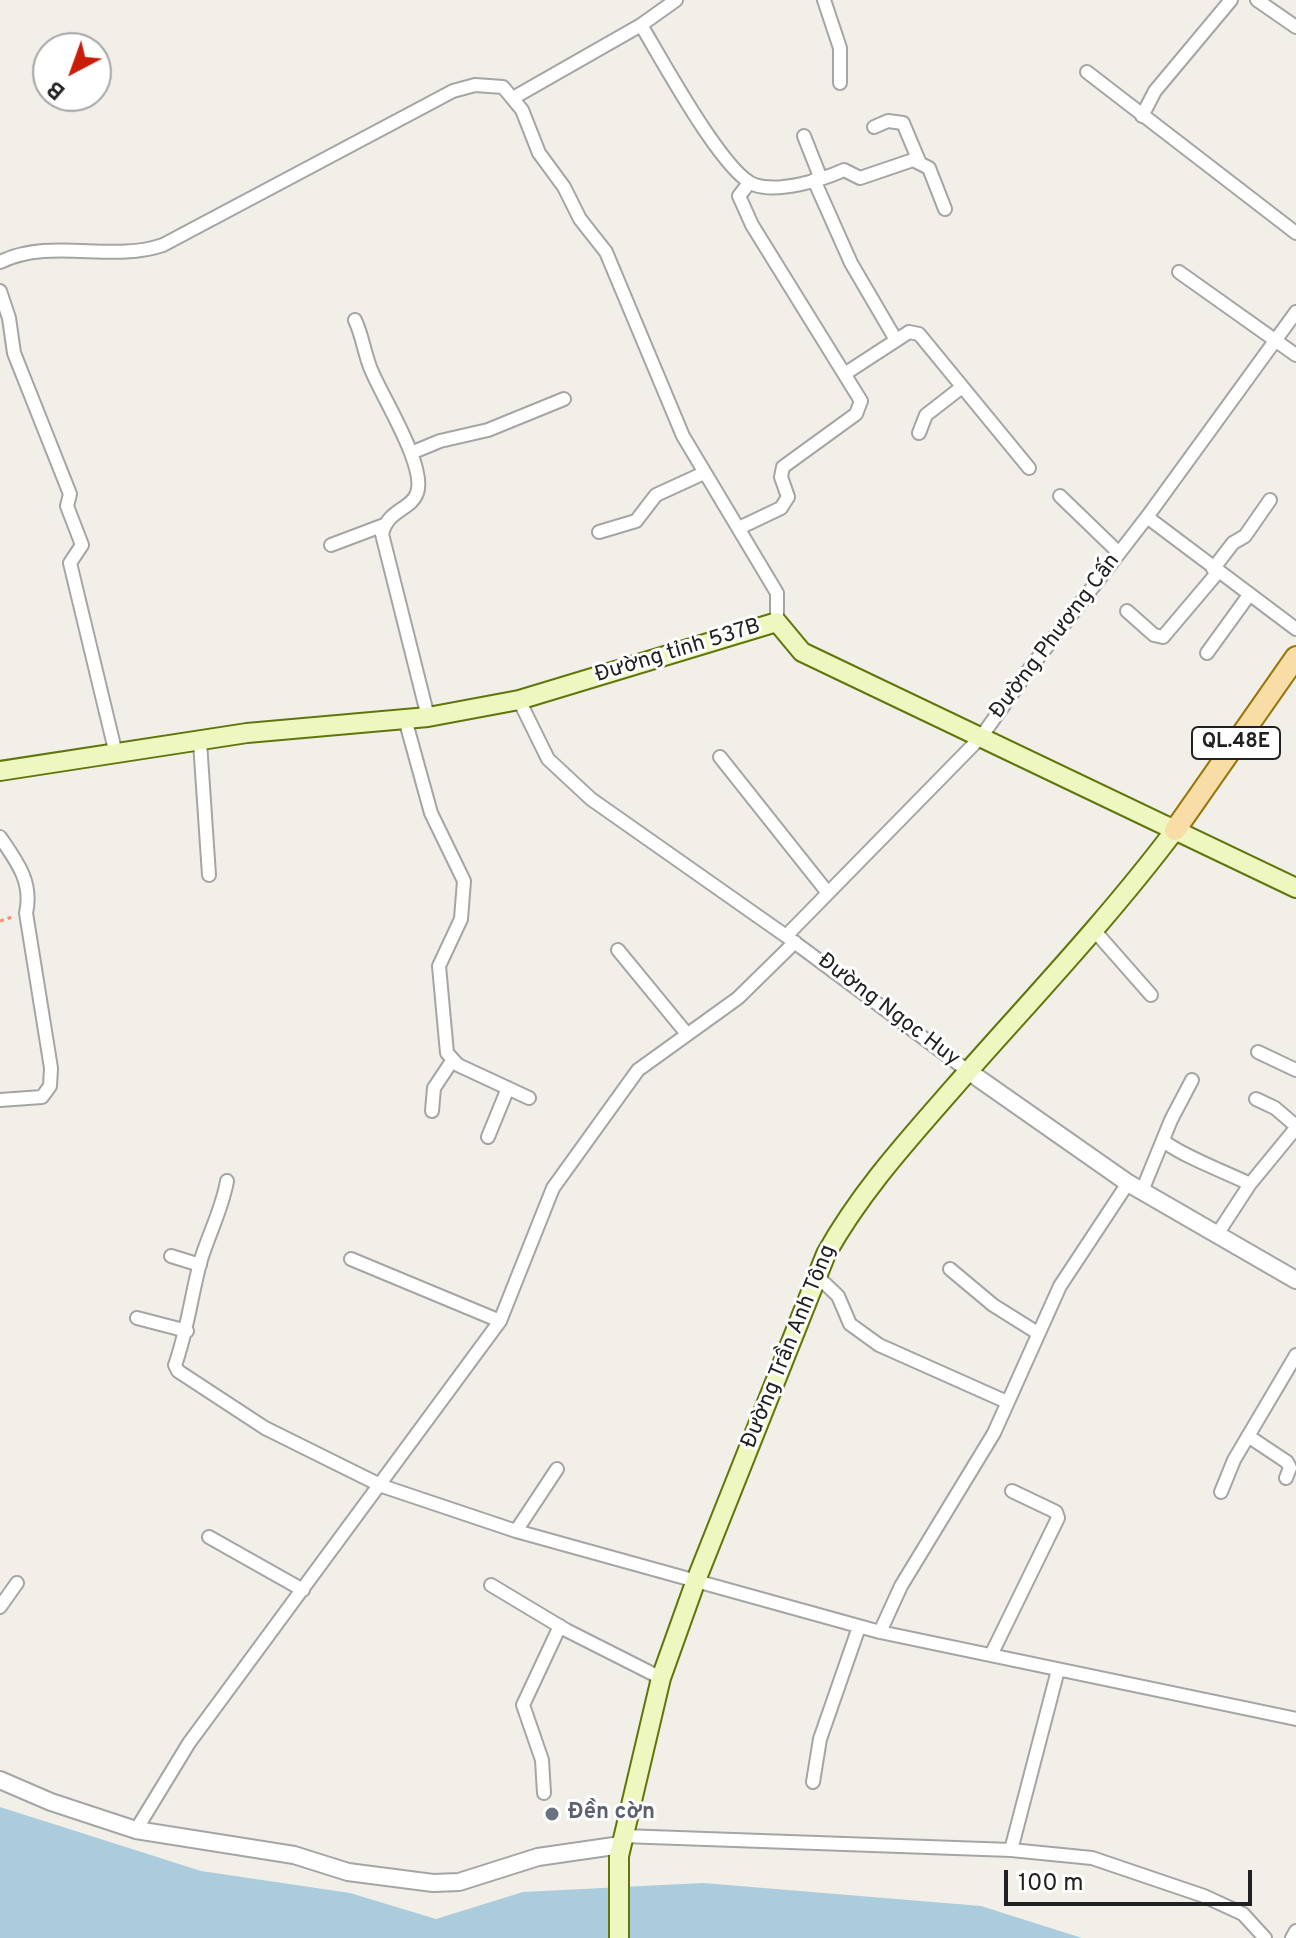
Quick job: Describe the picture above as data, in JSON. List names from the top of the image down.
{
  "streets": {
    "main road": ["Đường tỉnh 537B", "QL.48E", "Đường Trần Anh Tông"],
    "street": ["Đường Phương Cấn", "Đường Ngọc Huy"]
  },
  "crossings": [
    ["Đường Phương Cấn", "Đường tỉnh 537B"],
    ["Đường Phương Cấn", "Đường Ngọc Huy"],
    ["Đường tỉnh 537B", "Đường Ngọc Huy"],
    ["Đường tỉnh 537B", "Đường Trần Anh Tông"],
    ["Đường Ngọc Huy", "Đường Trần Anh Tông"]
  ],
  "places": ["Đền cờn"],
  "scale_bar": "100 m",
  "north": "bottom left"
}
